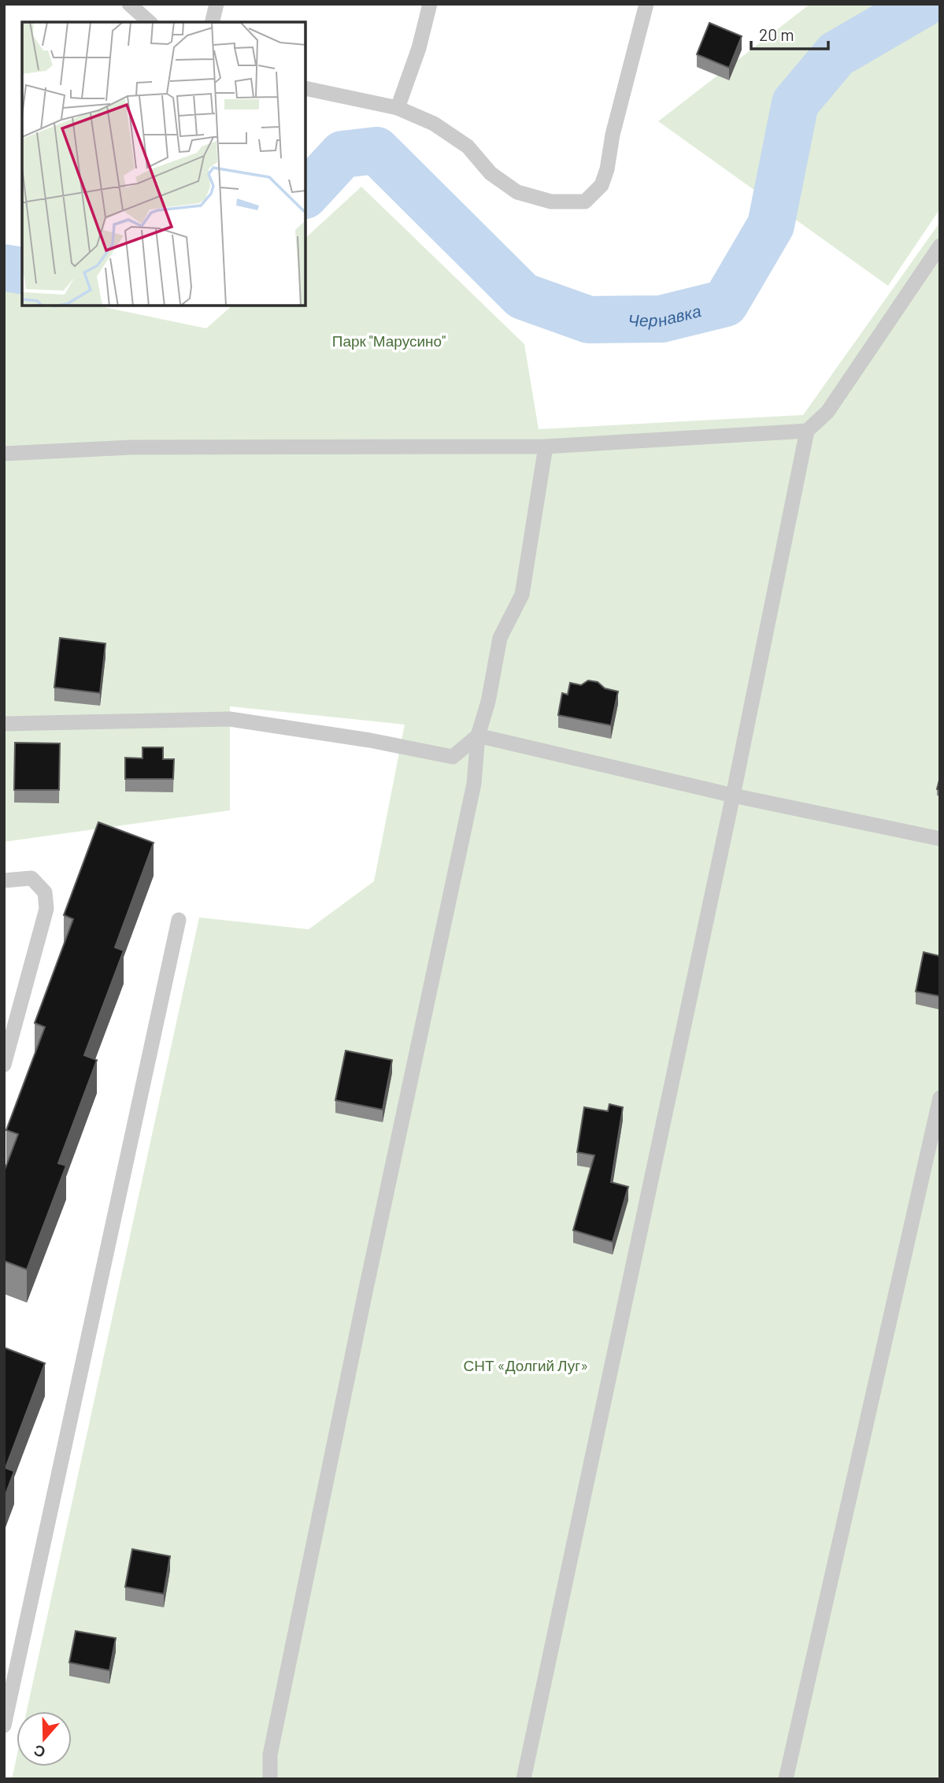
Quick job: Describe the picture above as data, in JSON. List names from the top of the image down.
{
  "water": ["Чернавка"],
  "parks": ["Парк \"Марусино\"", "СНТ «Долгий Луг»"],
  "scale_bar": "20 m",
  "north": "bottom"
}
